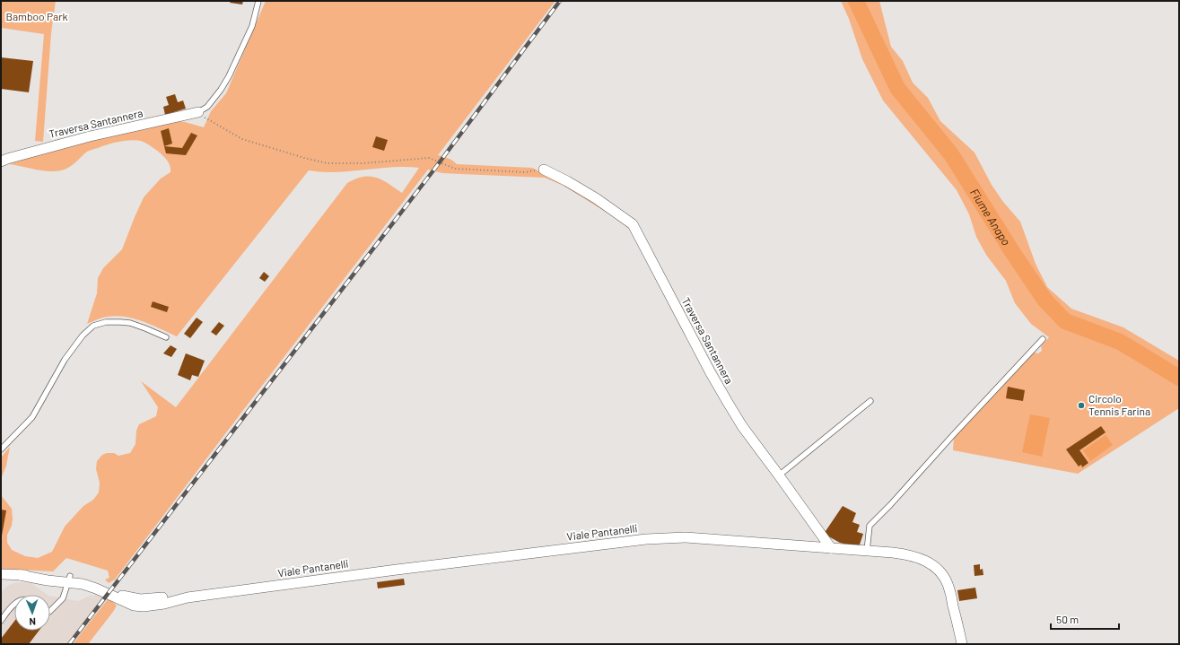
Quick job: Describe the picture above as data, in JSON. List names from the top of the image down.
{
  "streets": {
    "street": ["Traversa Santannera", "Viale Pantanelli"]
  },
  "crossings": [
    ["Traversa Santannera", "Viale Pantanelli"]
  ],
  "water": ["Fiume Anapo"],
  "parks": ["Bamboo Park"],
  "places": ["Circolo Tennis Farina"],
  "scale_bar": "50 m",
  "north": "bottom"
}
